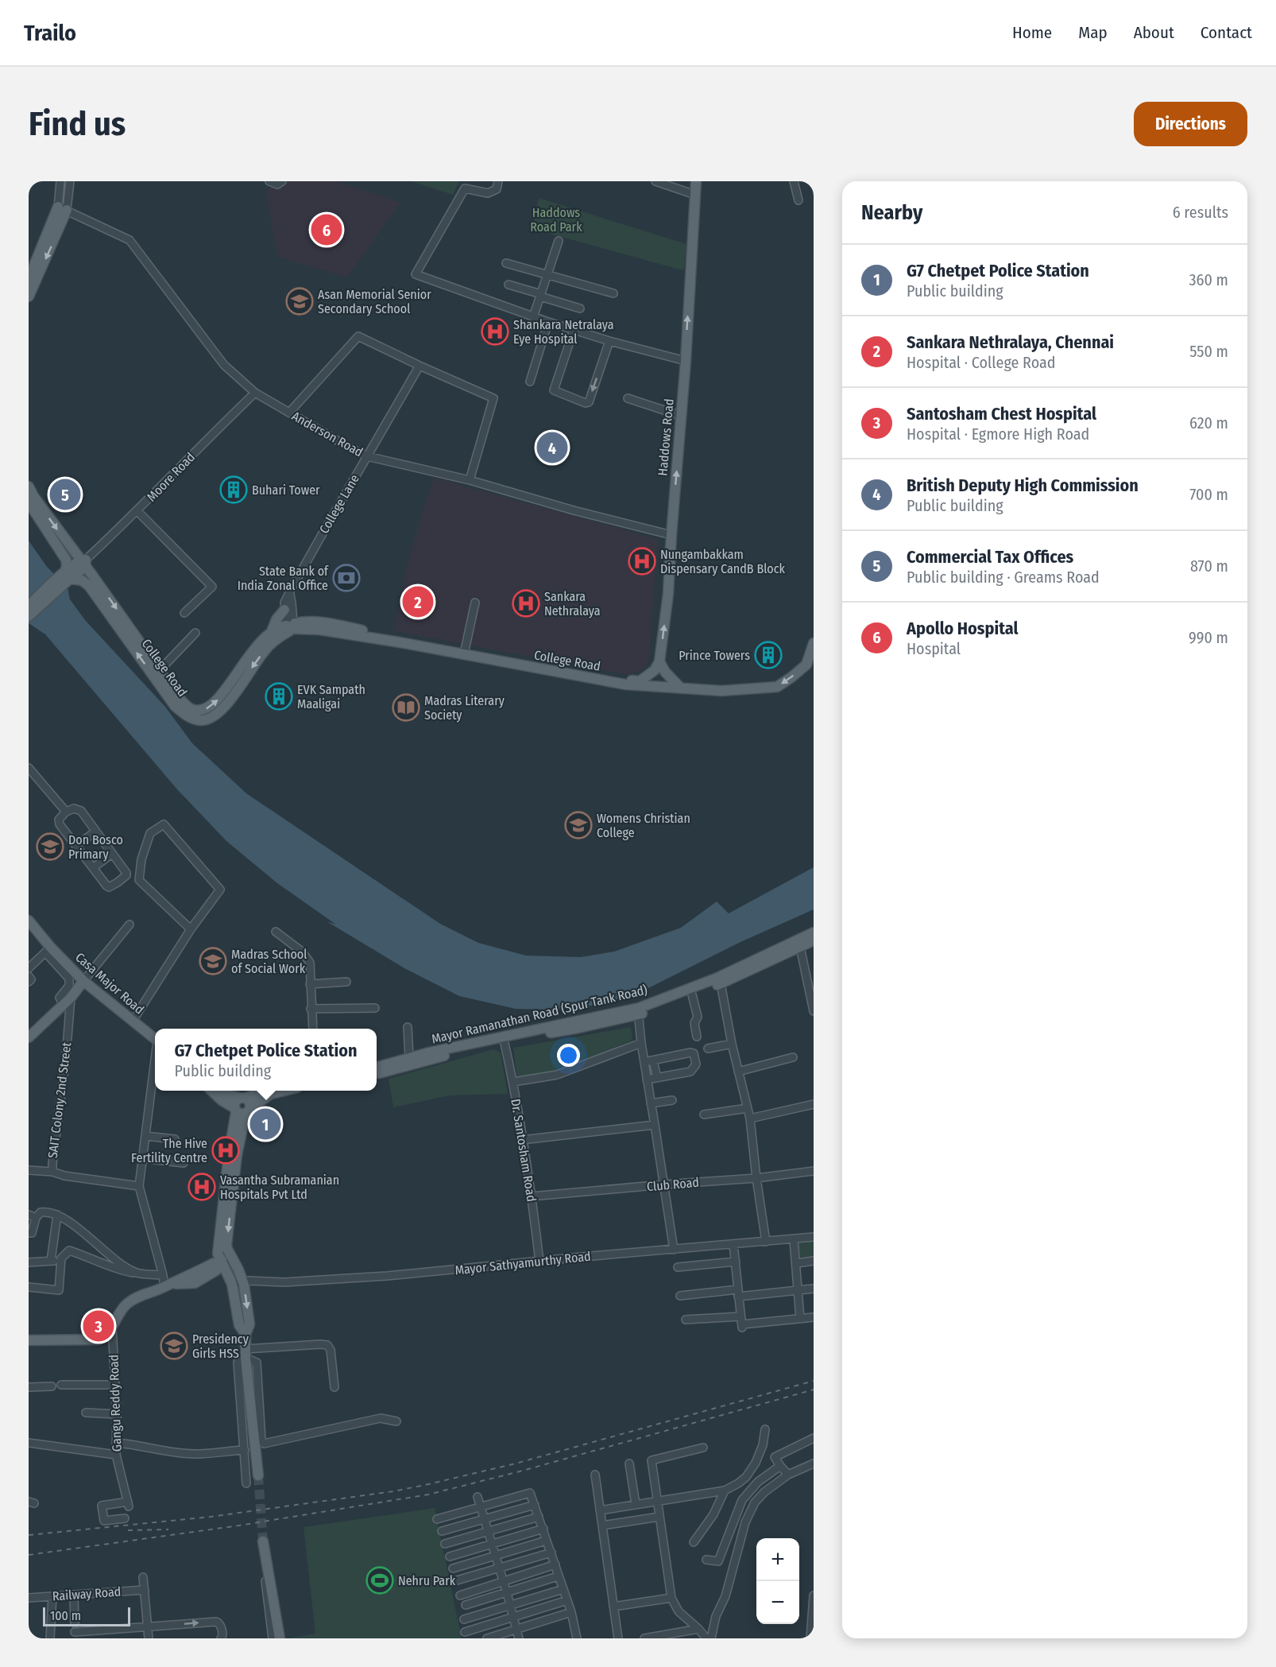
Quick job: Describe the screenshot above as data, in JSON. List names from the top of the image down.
{
  "streets": {
    "main road": [
      "Haddows Road",
      "College Road",
      "Casa Major Road",
      "Mayor Ramanathan Road (Spur Tank Road)"
    ],
    "street": [
      "Anderson Road",
      "Moore Road",
      "College Lane",
      "SAIT Colony 2nd Street",
      "Dr. Santosham Road",
      "Club Road",
      "Mayor Sathyamurthy Road",
      "Gangu Reddy Road",
      "Railway Road"
    ]
  },
  "crossings": [
    ["Anderson Road", "Haddows Road"],
    ["Anderson Road", "Moore Road"],
    ["Anderson Road", "College Lane"],
    ["Haddows Road", "College Road"],
    ["Moore Road", "College Road"],
    ["Mayor Ramanathan Road (Spur Tank Road)", "Dr. Santosham Road"],
    ["Dr. Santosham Road", "Club Road"],
    ["Dr. Santosham Road", "Mayor Sathyamurthy Road"]
  ],
  "one_way": ["Haddows Road"],
  "parks": ["Haddows Road Park"],
  "places": {
    "school or university": [
      "Asan Memorial Senior Secondary School",
      "Womens Christian College",
      "Don Bosco Primary",
      "Madras School of Social Work",
      "Presidency Girls HSS"
    ],
    "hospital": [
      "Shankara Netralaya Eye Hospital",
      "Nungambakkam Dispensary CandB Block",
      "Sankara Nethralaya",
      "The Hive Fertility Centre",
      "Vasantha Subramanian Hospitals Pvt Ltd"
    ],
    "building": ["Buhari Tower", "Prince Towers", "EVK Sampath Maaligai"],
    "bank": ["State Bank of India Zonal Office"],
    "library": ["Madras Literary Society"],
    "sports": ["Nehru Park"]
  },
  "scale_bar": "100 m",
  "page": {
    "header": "Trailo",
    "nav": [
      "Home",
      "Map",
      "About",
      "Contact"
    ],
    "buttons": "Directions",
    "title": "Find us",
    "heading": ["Nearby", "6 results"],
    "pins": [
      "6",
      "4",
      "5",
      "2",
      "1",
      "3"
    ],
    "list": [
      {
        "mark": "1",
        "name": "G7 Chetpet Police Station",
        "note": "Public building",
        "value": "360 m"
      },
      {
        "mark": "2",
        "name": "Sankara Nethralaya, Chennai",
        "note": "Hospital · College Road",
        "value": "550 m"
      },
      {
        "mark": "3",
        "name": "Santosham Chest Hospital",
        "note": "Hospital · Egmore High Road",
        "value": "620 m"
      },
      {
        "mark": "4",
        "name": "British Deputy High Commission",
        "note": "Public building",
        "value": "700 m"
      },
      {
        "mark": "5",
        "name": "Commercial Tax Offices",
        "note": "Public building · Greams Road",
        "value": "870 m"
      },
      {
        "mark": "6",
        "name": "Apollo Hospital",
        "note": "Hospital",
        "value": "990 m"
      }
    ],
    "popup": ["G7 Chetpet Police Station", "Public building"],
    "map_buttons": ["+", "−"],
    "scale": "100 m"
  }
}
